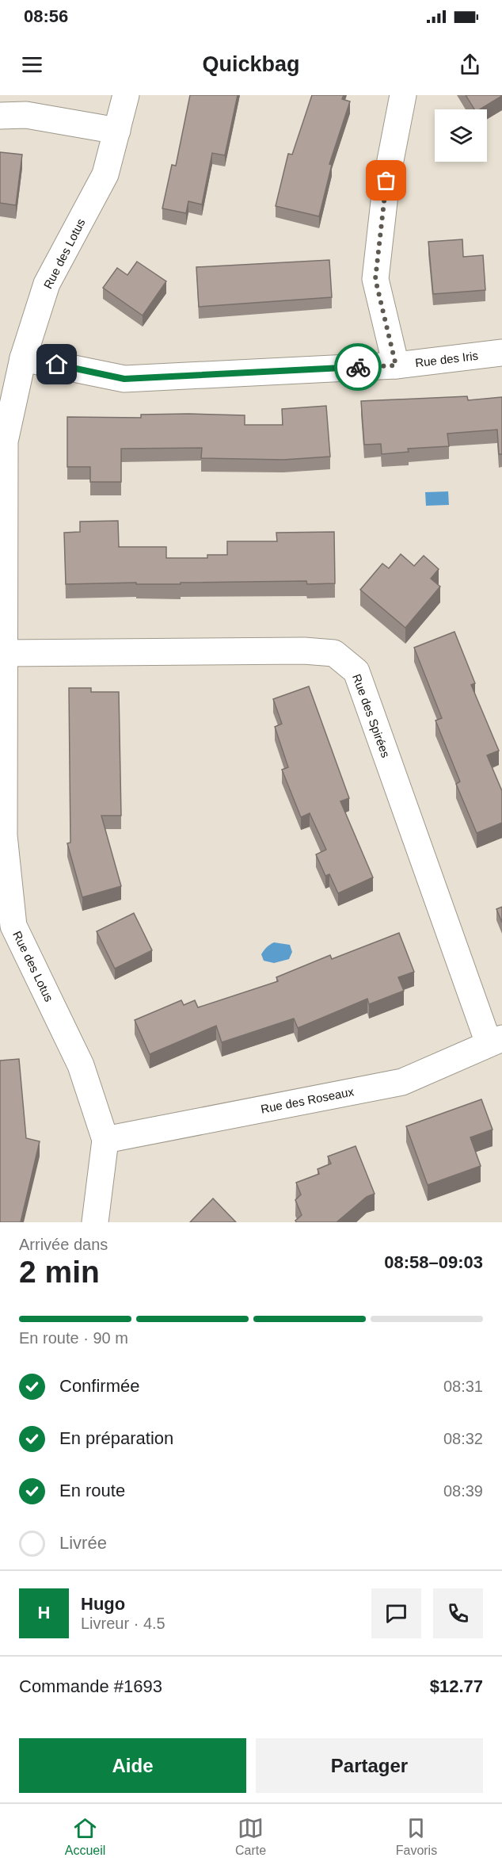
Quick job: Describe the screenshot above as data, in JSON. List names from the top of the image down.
{
  "streets": {
    "street": [
      "Rue des Lotus",
      "Rue des Iris",
      "Rue des Spirées",
      "Rue des Roseaux"
    ]
  },
  "crossings": [
    ["Rue des Lotus", "Rue des Iris"],
    ["Rue des Lotus", "Rue des Spirées"],
    ["Rue des Lotus", "Rue des Roseaux"],
    ["Rue des Spirées", "Rue des Roseaux"]
  ],
  "page": {
    "status": "08:56",
    "header": "Quickbag",
    "heading": ["2 min", "Arrivée dans", "08:58–09:03"],
    "panel": [
      "Hugo",
      "Livreur · 4.5",
      "Commande #1693",
      "$12.77"
    ],
    "bar": "En route · 90 m",
    "list": [
      ["Confirmée", "08:31"],
      ["En préparation", "08:32"],
      ["En route", "08:39"],
      "Livrée"
    ],
    "round": "H",
    "buttons": ["Aide", "Partager"],
    "tabs": ["Accueil", "Carte", "Favoris"]
  }
}
